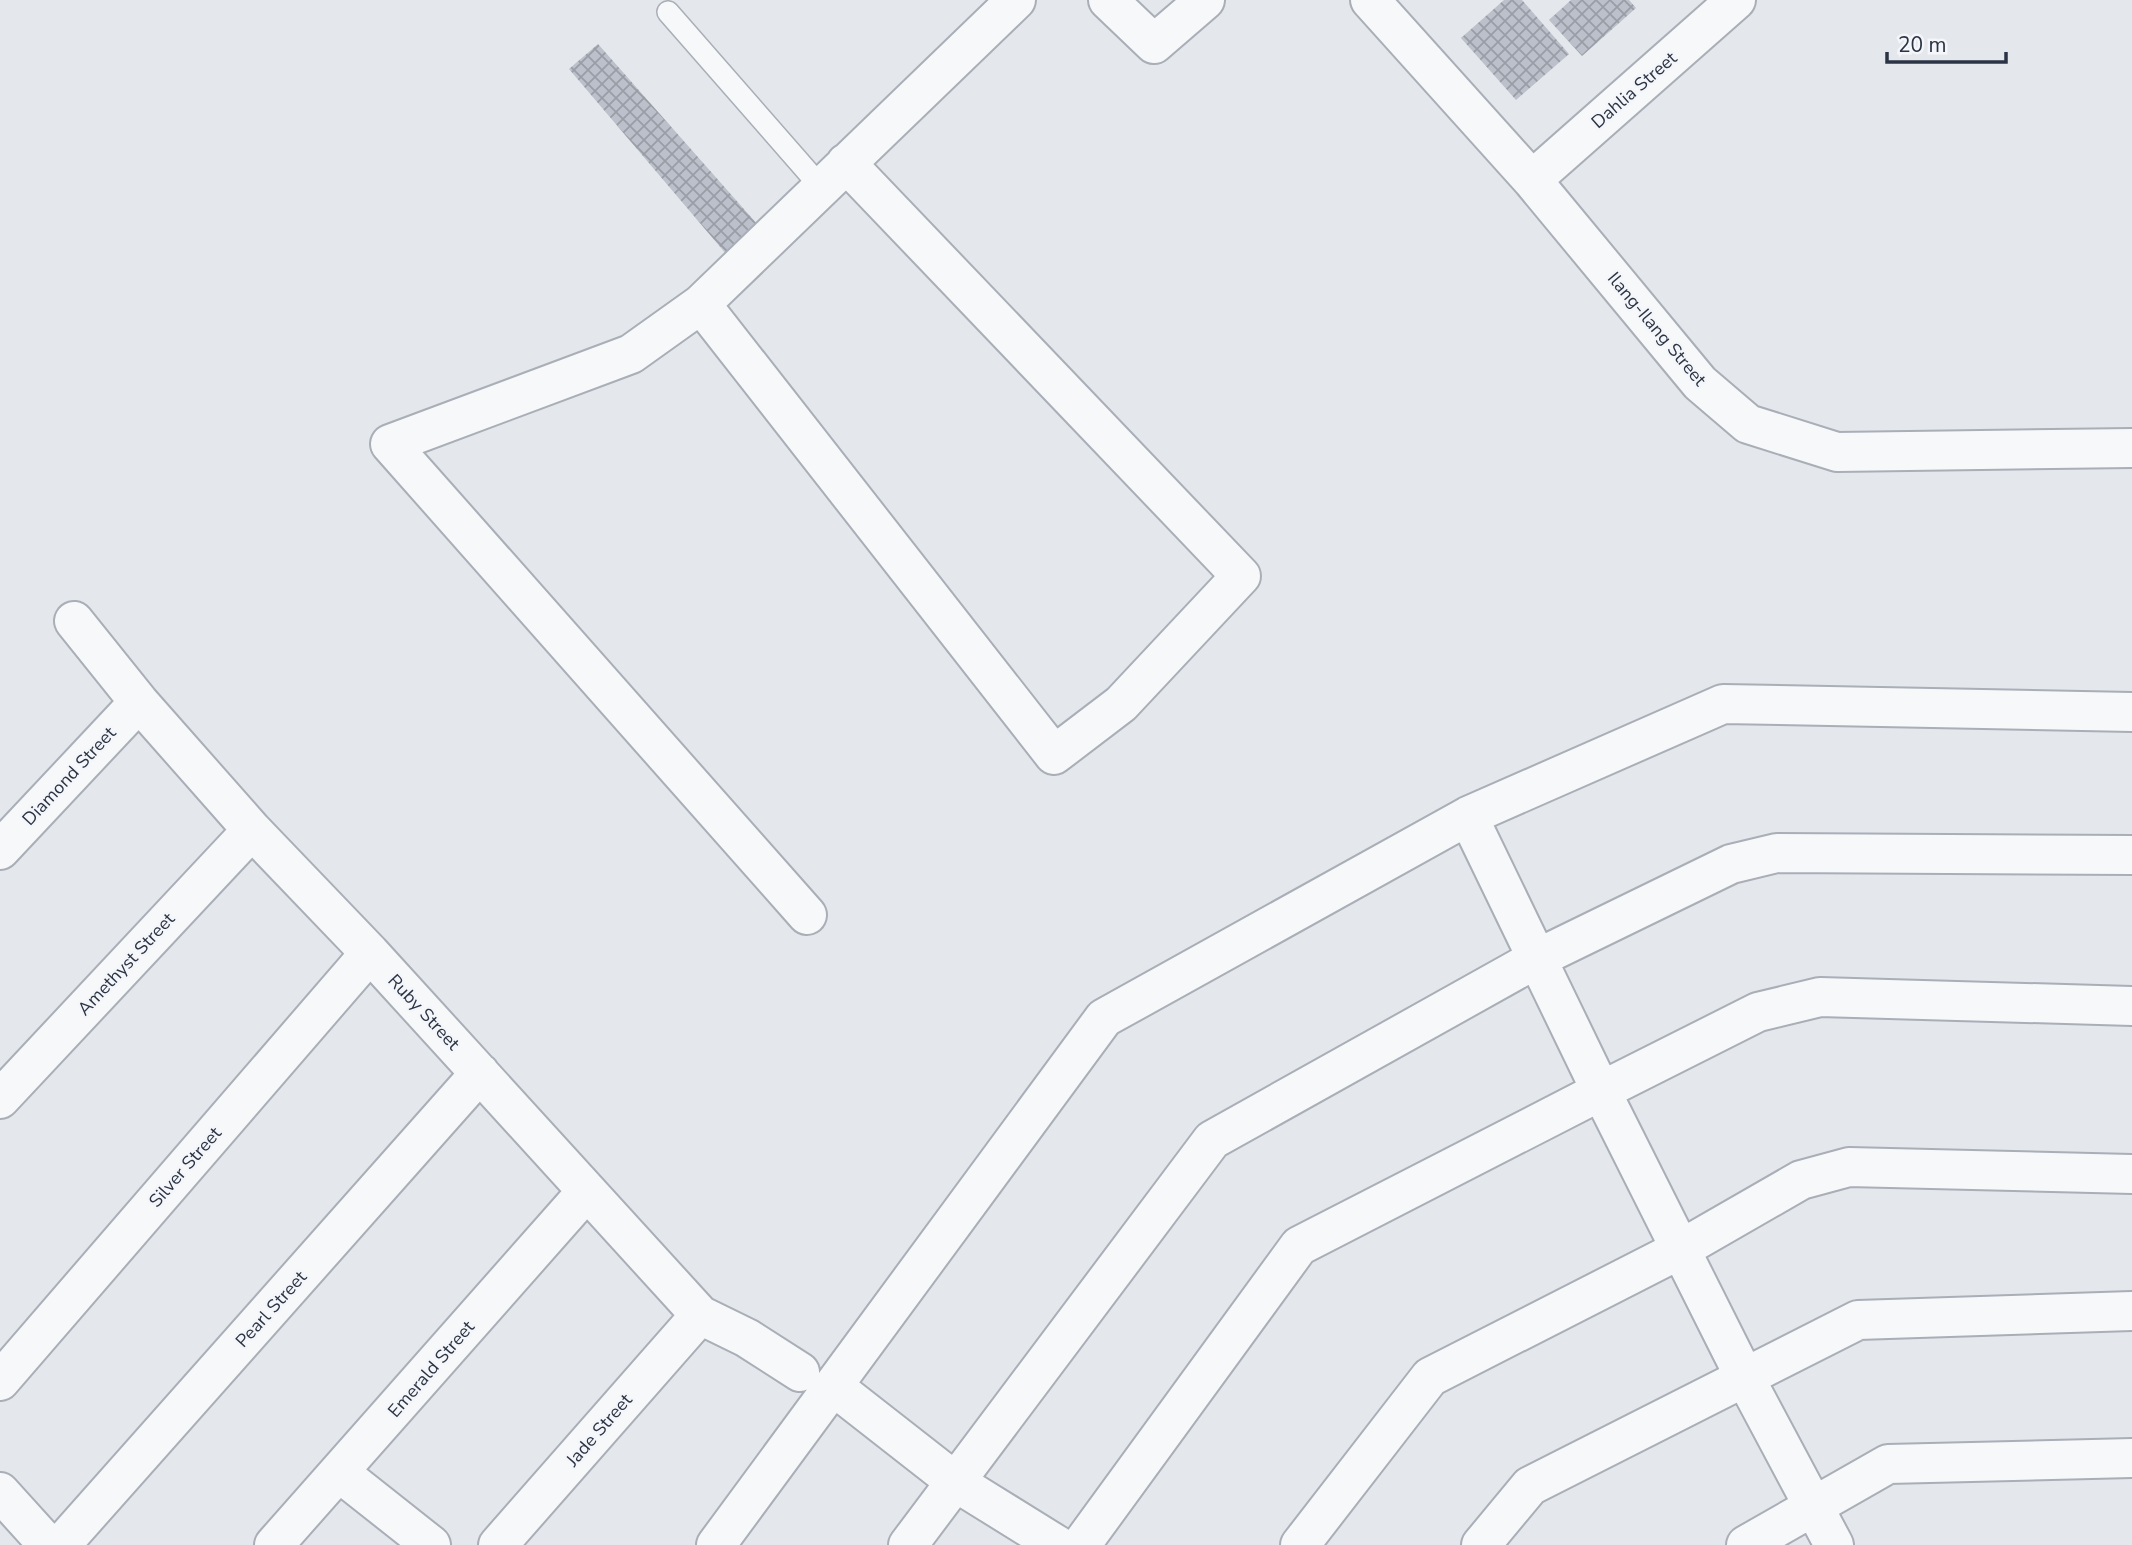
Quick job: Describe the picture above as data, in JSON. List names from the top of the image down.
{
  "streets": {
    "street": [
      "Dahlia Street",
      "Ilang-Ilang Street",
      "Diamond Street",
      "Amethyst Street",
      "Ruby Street",
      "Silver Street",
      "Pearl Street",
      "Emerald Street",
      "Jade Street"
    ]
  },
  "crossings": [
    ["Dahlia Street", "Ilang-Ilang Street"],
    ["Diamond Street", "Ruby Street"],
    ["Amethyst Street", "Ruby Street"],
    ["Ruby Street", "Silver Street"],
    ["Ruby Street", "Pearl Street"],
    ["Ruby Street", "Emerald Street"],
    ["Ruby Street", "Jade Street"]
  ],
  "scale_bar": "20 m"
}
